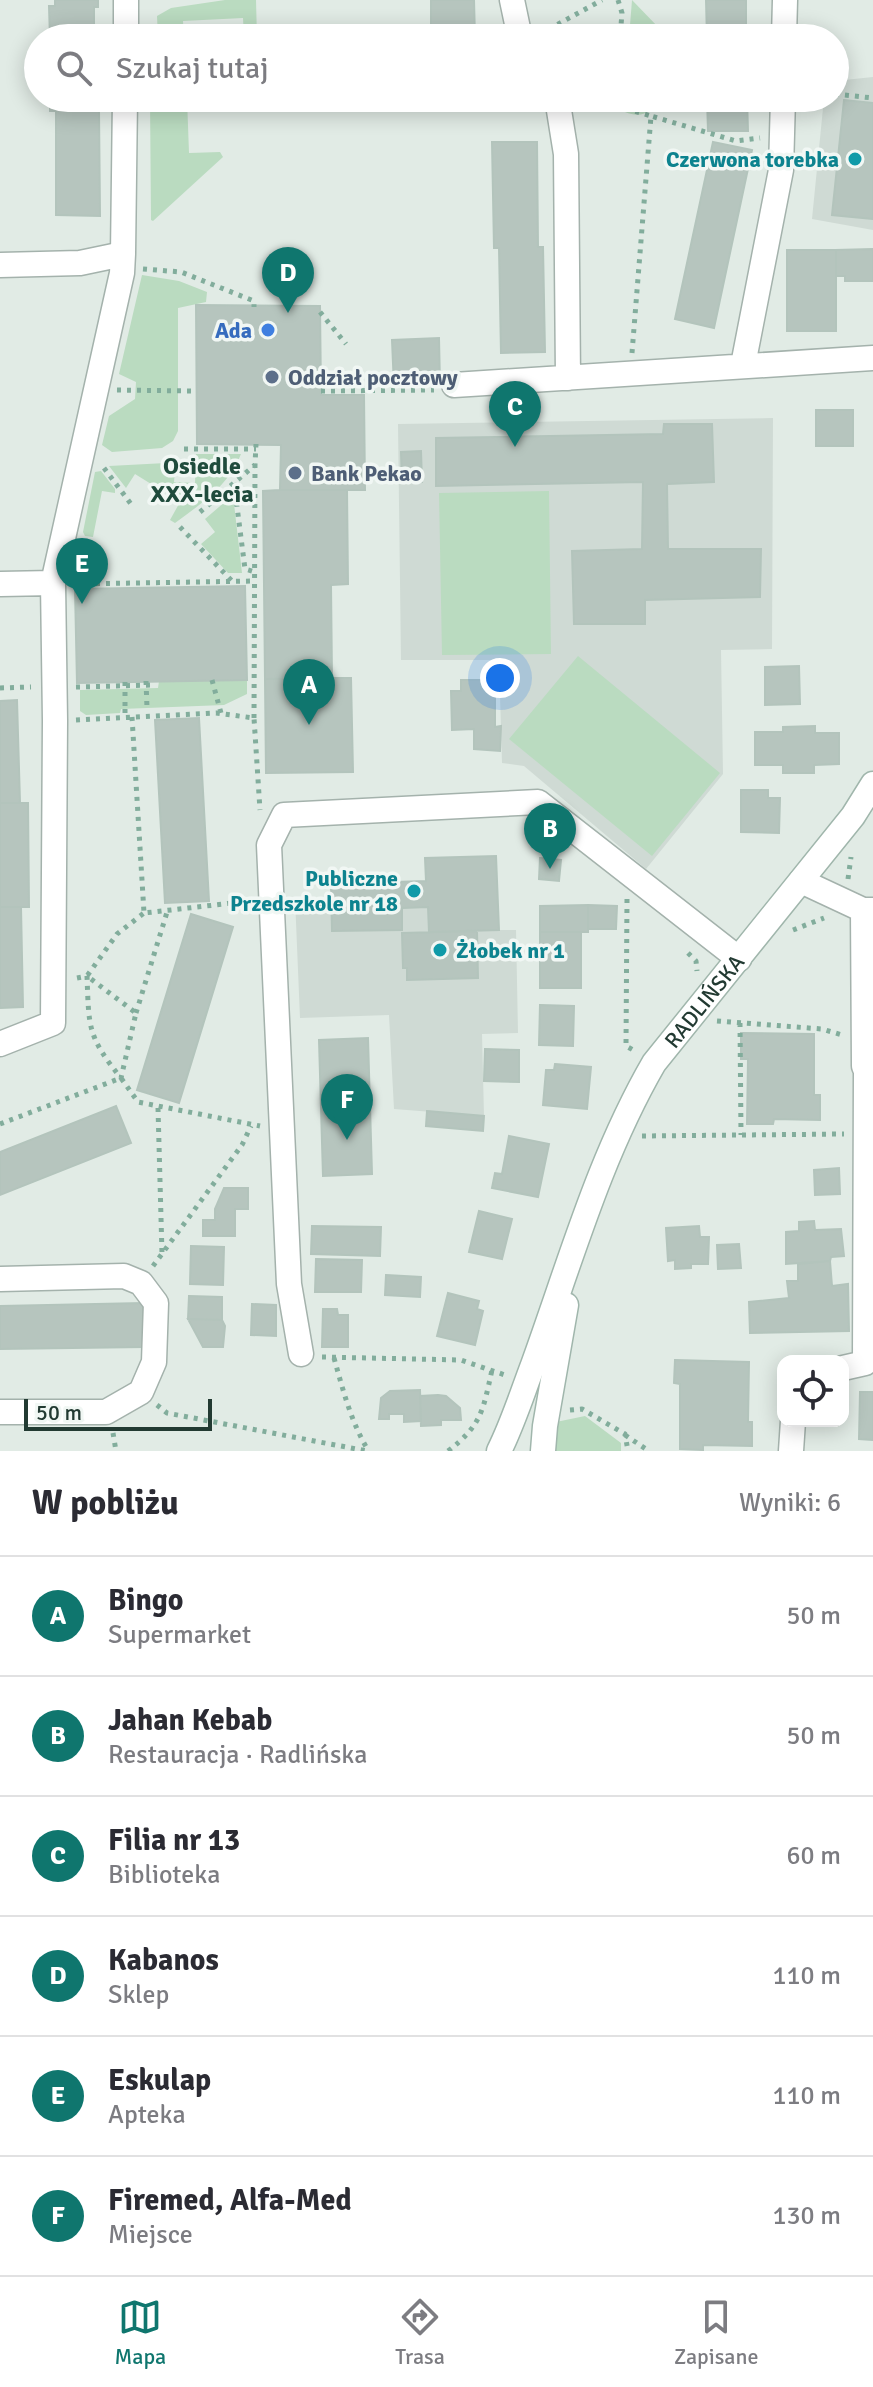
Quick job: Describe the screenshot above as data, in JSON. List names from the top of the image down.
{
  "streets": {
    "street": ["RADLIŃSKA"]
  },
  "districts": ["Osiedle XXX-lecia"],
  "places": [
    "Czerwona torebka",
    "Ada",
    "Oddział pocztowy",
    "Bank Pekao",
    "Publiczne Przedszkole nr 18",
    "Żłobek nr 1"
  ],
  "scale_bar": "50 m",
  "page": {
    "search": "Szukaj tutaj",
    "pins": [
      "D",
      "C",
      "E",
      "A",
      "B",
      "F"
    ],
    "scale": "50 m",
    "heading": ["W pobliżu", "Wyniki: 6"],
    "list": [
      {
        "mark": "A",
        "name": "Bingo",
        "note": "Supermarket",
        "value": "50 m"
      },
      {
        "mark": "B",
        "name": "Jahan Kebab",
        "note": "Restauracja · Radlińska",
        "value": "50 m"
      },
      {
        "mark": "C",
        "name": "Filia nr 13",
        "note": "Biblioteka",
        "value": "60 m"
      },
      {
        "mark": "D",
        "name": "Kabanos",
        "note": "Sklep",
        "value": "110 m"
      },
      {
        "mark": "E",
        "name": "Eskulap",
        "note": "Apteka",
        "value": "110 m"
      },
      {
        "mark": "F",
        "name": "Firemed, Alfa-Med",
        "note": "Miejsce",
        "value": "130 m"
      }
    ],
    "nav": ["Mapa", "Trasa", "Zapisane"]
  }
}
